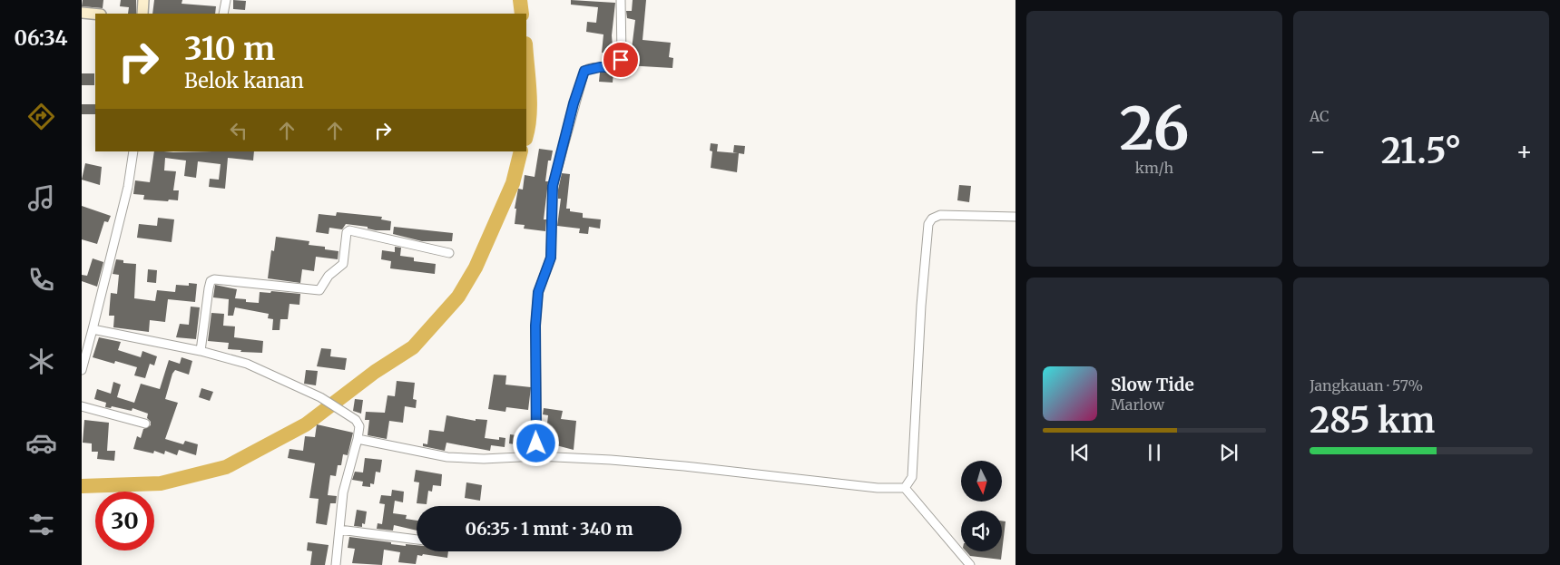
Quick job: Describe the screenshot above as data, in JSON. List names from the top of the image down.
{
  "north": "bottom",
  "page": {
    "tabs": "06:34",
    "tile": [
      ["26", "km/h"],
      "AC",
      ["Jangkauan · 57%", "285 km"]
    ],
    "turn": ["310 m", "Belok kanan"],
    "heat": ["−", "21.5°", "+"],
    "song": ["Slow Tide", "Marlow"],
    "limit": "30",
    "trip": "06:35 · 1 mnt · 340 m"
  }
}
